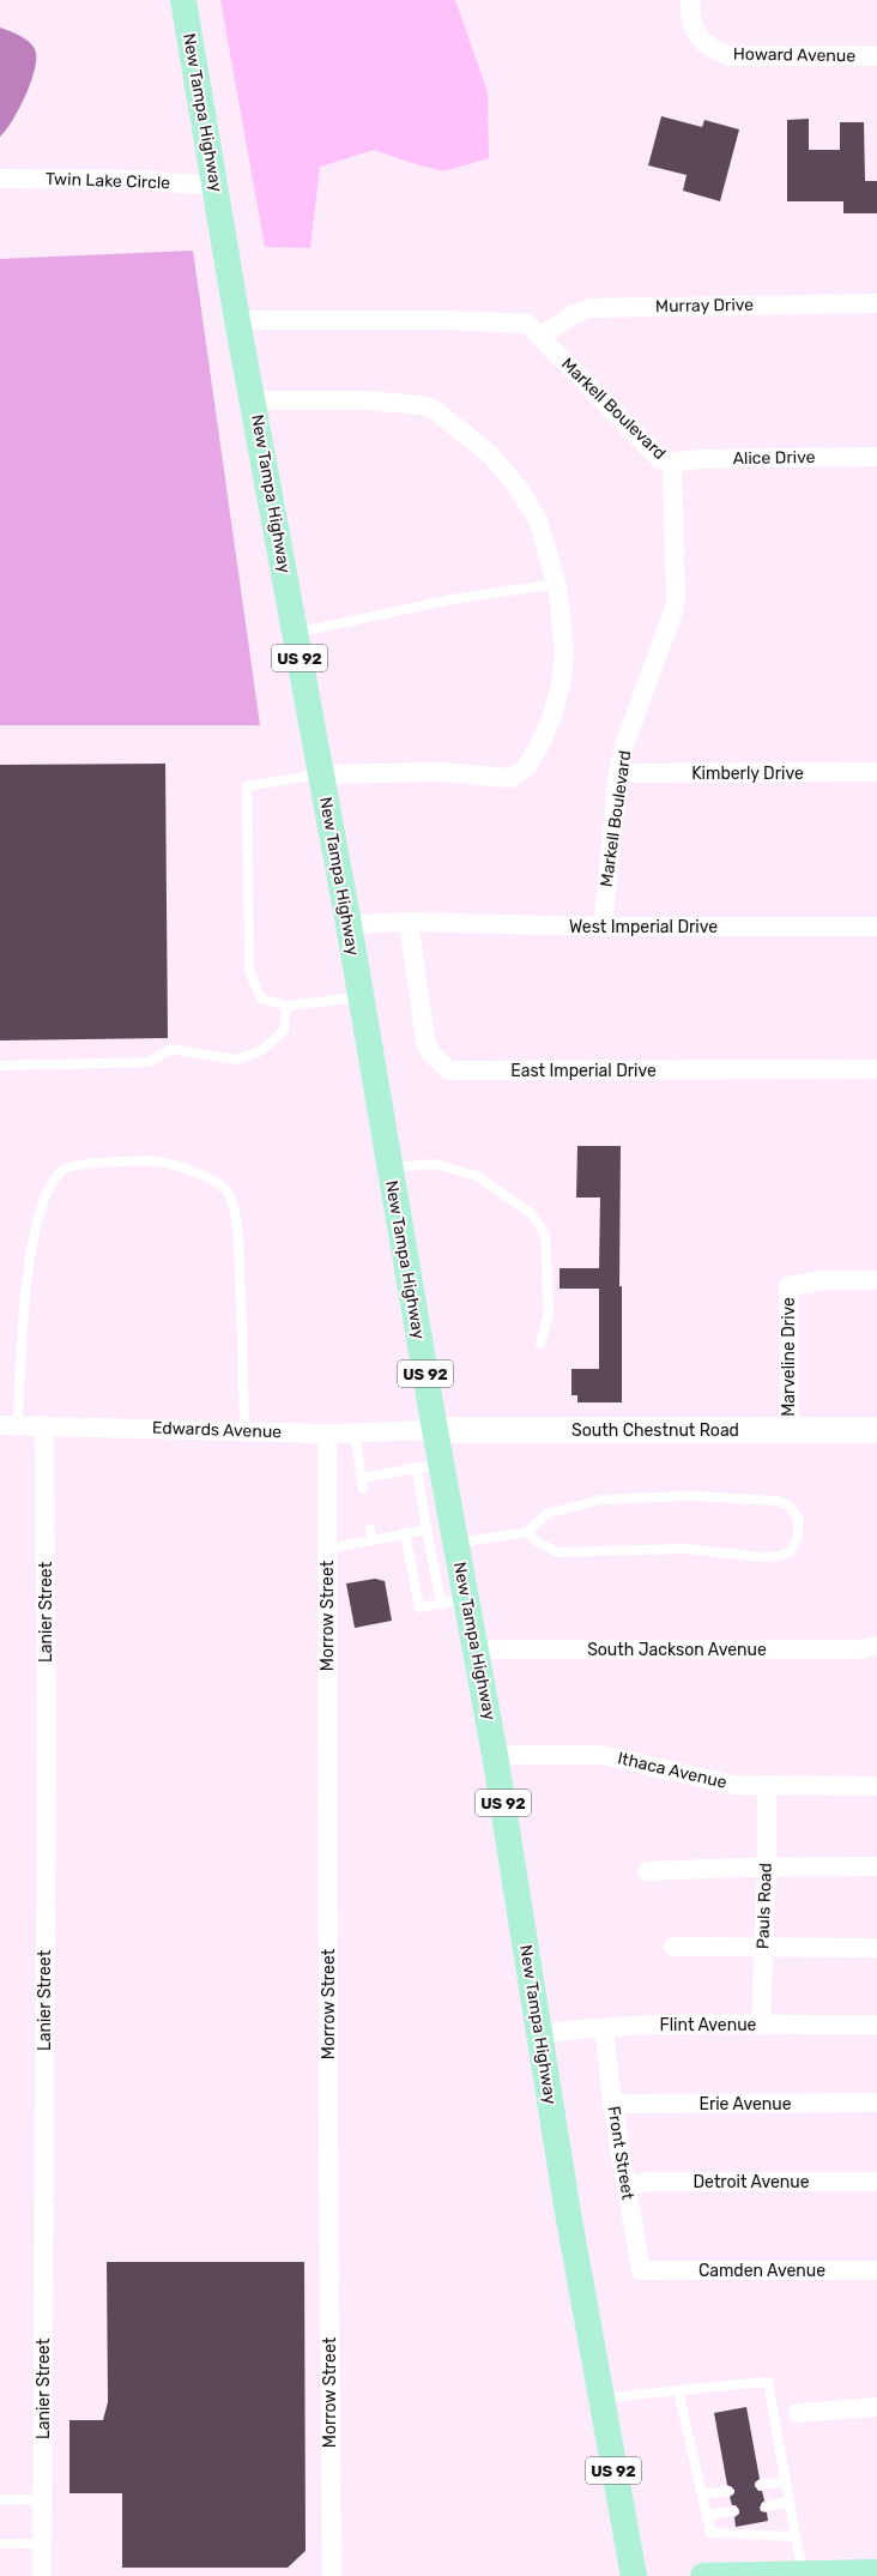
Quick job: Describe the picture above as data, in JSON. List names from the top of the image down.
{
  "streets": {
    "main road": ["New Tampa Highway", "US 92"],
    "street": [
      "Howard Avenue",
      "Twin Lake Circle",
      "Murray Drive",
      "Markell Boulevard",
      "Alice Drive",
      "Kimberly Drive",
      "West Imperial Drive",
      "East Imperial Drive",
      "Marveline Drive",
      "Edwards Avenue",
      "South Chestnut Road",
      "Lanier Street",
      "Morrow Street",
      "South Jackson Avenue",
      "Ithaca Avenue",
      "Pauls Road",
      "Flint Avenue",
      "Erie Avenue",
      "Front Street",
      "Detroit Avenue",
      "Camden Avenue"
    ]
  },
  "crossings": [
    ["New Tampa Highway", "Twin Lake Circle"],
    ["New Tampa Highway", "Markell Boulevard"],
    ["New Tampa Highway", "West Imperial Drive"],
    ["New Tampa Highway", "Edwards Avenue"],
    ["New Tampa Highway", "South Chestnut Road"],
    ["New Tampa Highway", "South Jackson Avenue"],
    ["New Tampa Highway", "Ithaca Avenue"],
    ["New Tampa Highway", "Flint Avenue"],
    ["Murray Drive", "Markell Boulevard"],
    ["Markell Boulevard", "Alice Drive"],
    ["Markell Boulevard", "Kimberly Drive"],
    ["Markell Boulevard", "West Imperial Drive"],
    ["West Imperial Drive", "East Imperial Drive"],
    ["Marveline Drive", "South Chestnut Road"],
    ["Edwards Avenue", "South Chestnut Road"],
    ["Edwards Avenue", "Lanier Street"],
    ["Edwards Avenue", "Morrow Street"],
    ["Ithaca Avenue", "Pauls Road"],
    ["Pauls Road", "Flint Avenue"],
    ["Flint Avenue", "Front Street"],
    ["Erie Avenue", "Front Street"],
    ["Front Street", "Detroit Avenue"],
    ["Front Street", "Camden Avenue"]
  ]
}
